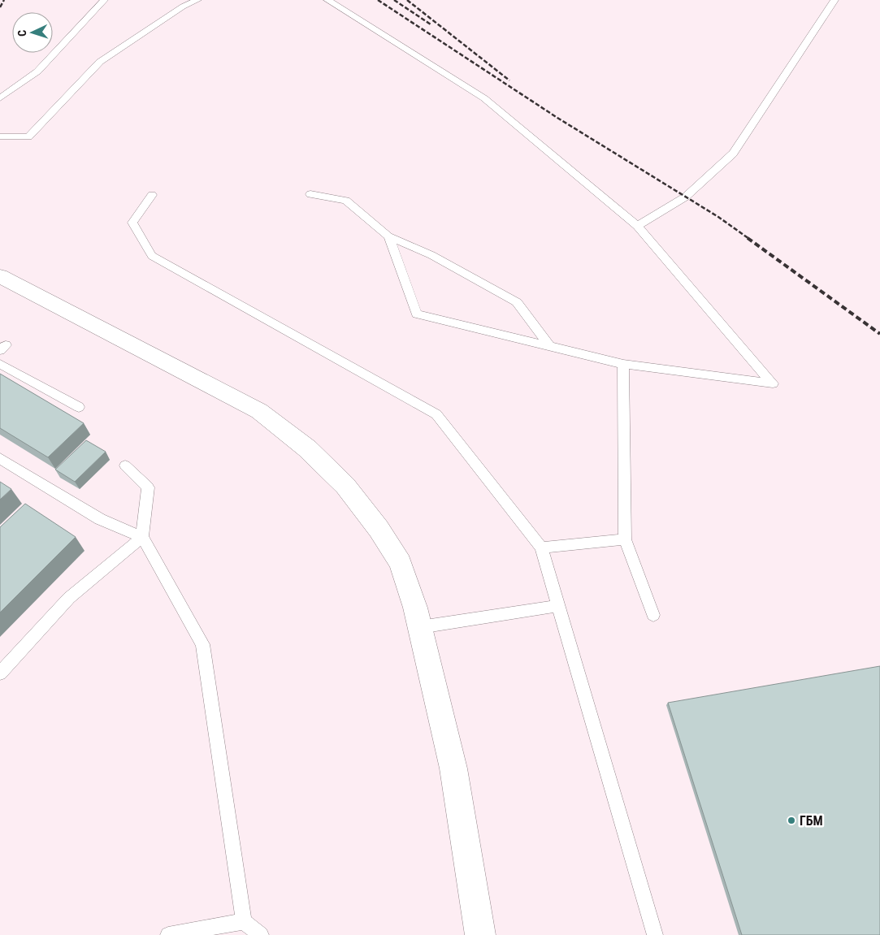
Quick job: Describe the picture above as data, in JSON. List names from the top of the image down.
{
  "places": ["ГБМ"],
  "north": "left"
}
